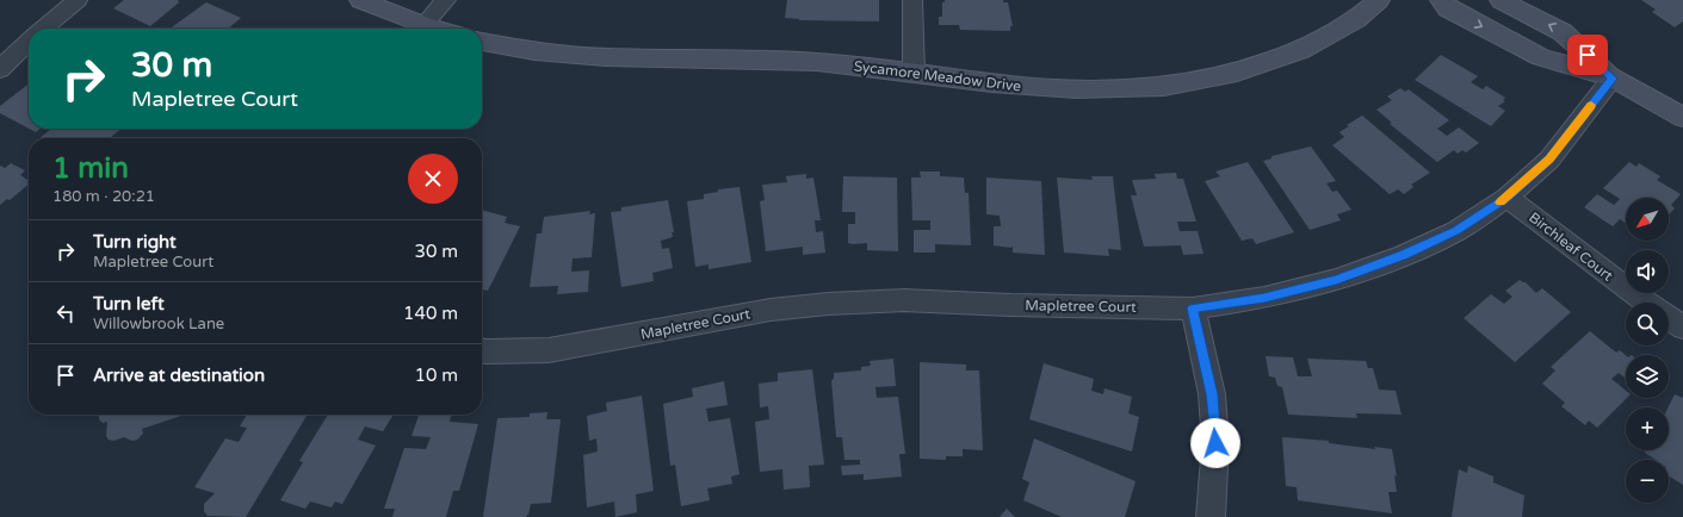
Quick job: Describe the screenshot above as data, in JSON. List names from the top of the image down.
{
  "streets": {
    "street": ["Sycamore Meadow Drive", "Birchleaf Court", "Mapletree Court"]
  },
  "crossings": [
    ["Birchleaf Court", "Mapletree Court"]
  ],
  "north": "bottom left",
  "page": {
    "turn": ["30 m", "Mapletree Court"],
    "heading": ["1 min", "180 m · 20:21"],
    "map_buttons": ["+", "−"],
    "list": [
      {
        "name": "Turn right",
        "note": "Mapletree Court",
        "value": "30 m"
      },
      {
        "name": "Turn left",
        "note": "Willowbrook Lane",
        "value": "140 m"
      },
      {
        "name": "Arrive at destination",
        "value": "10 m"
      }
    ]
  }
}
